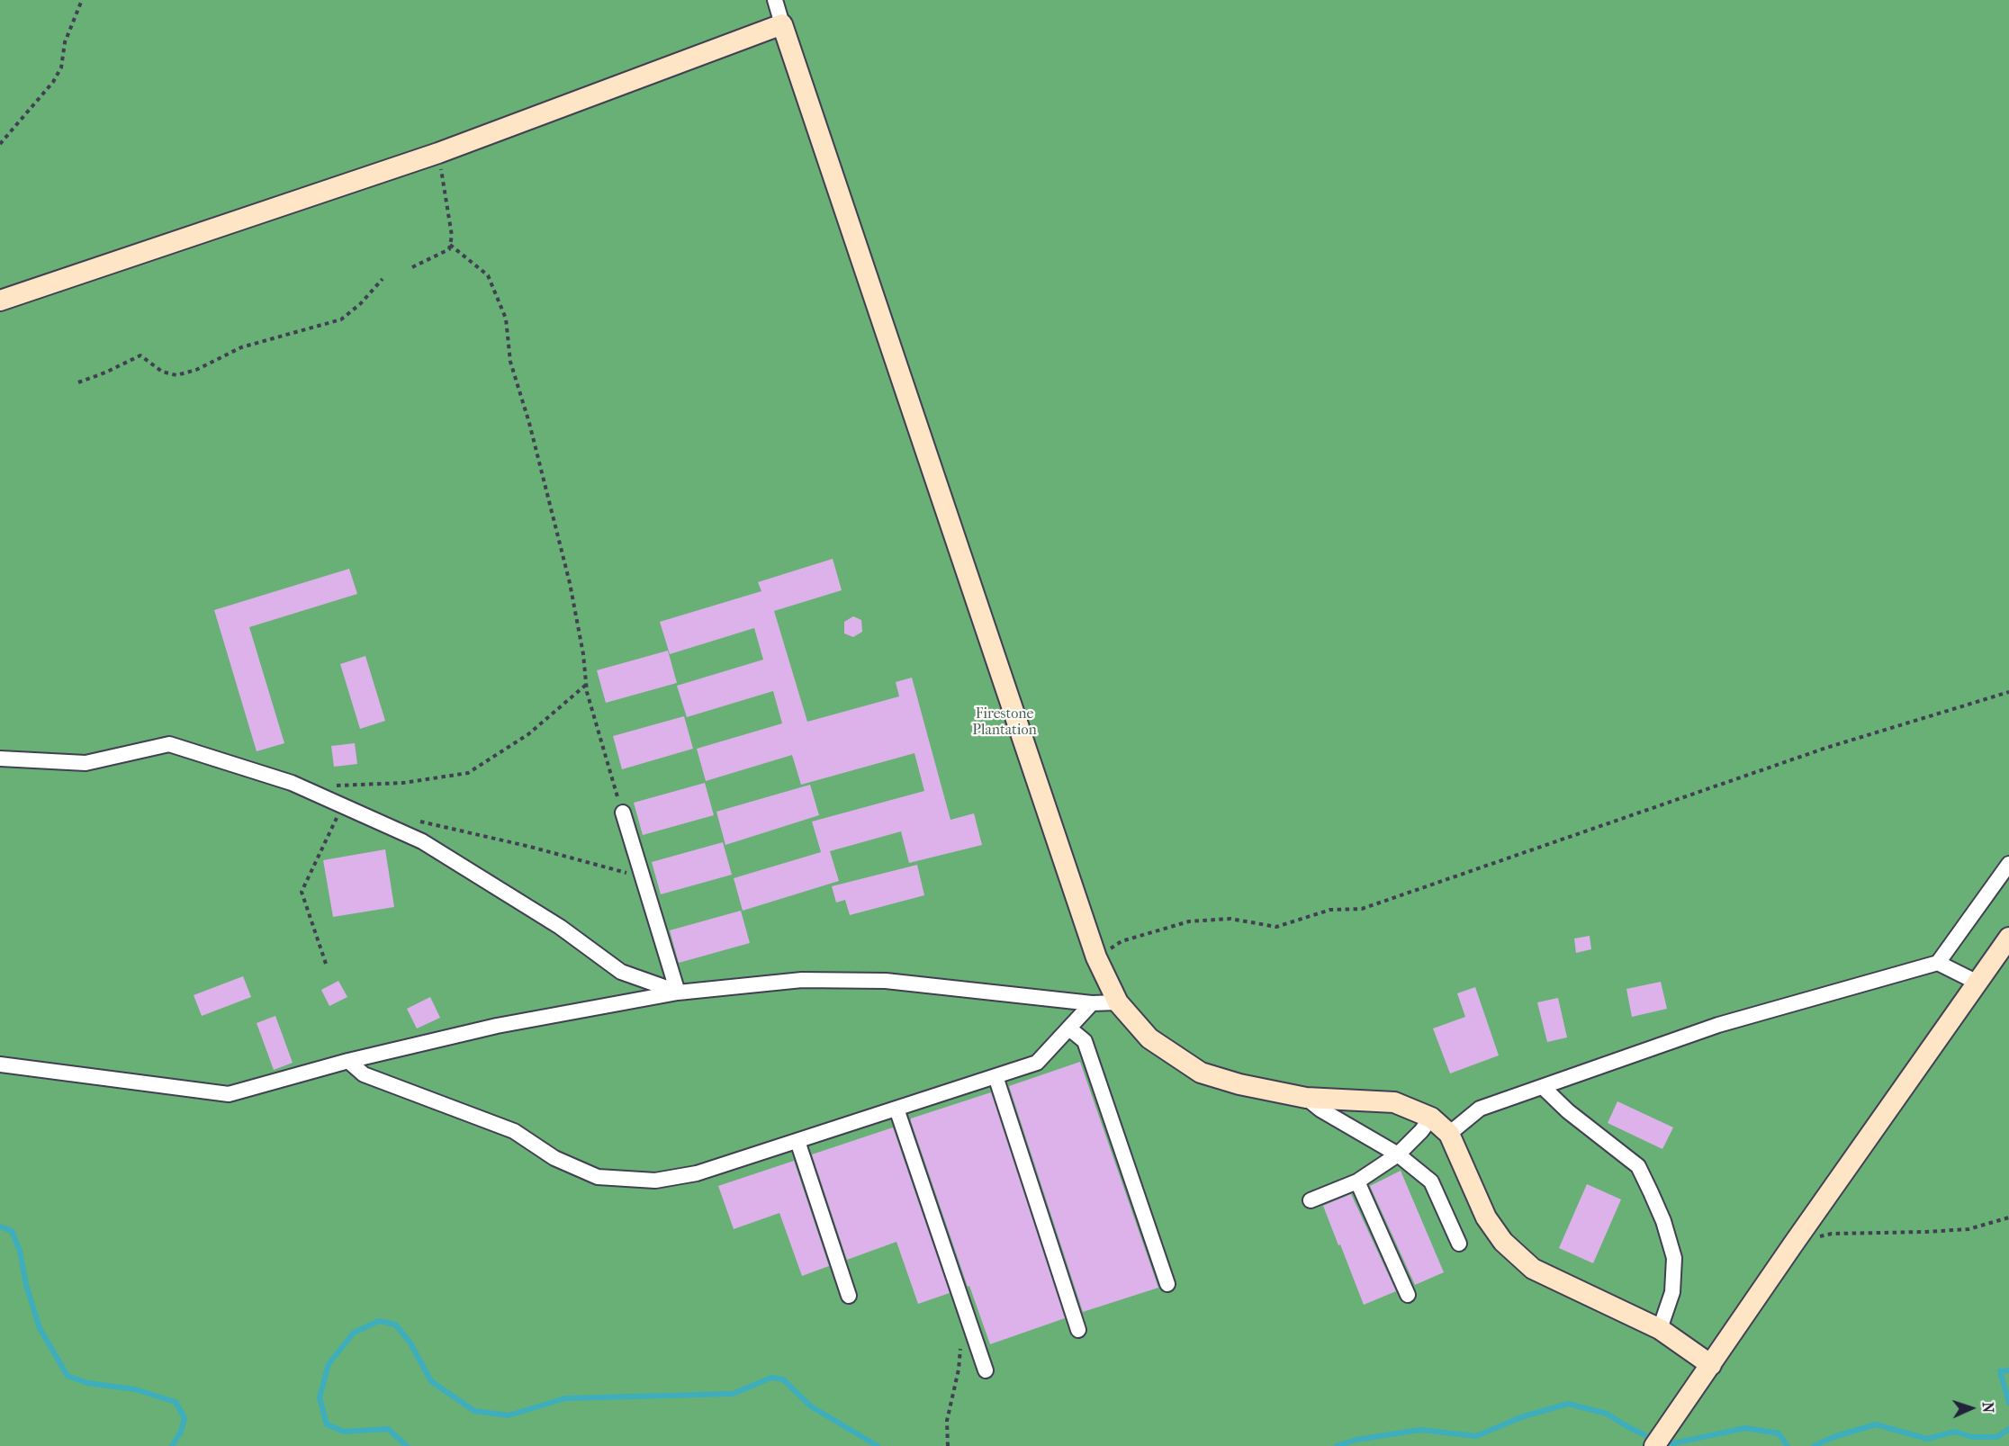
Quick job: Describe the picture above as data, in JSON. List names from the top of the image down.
{
  "parks": ["Firestone Plantation"],
  "north": "right"
}
